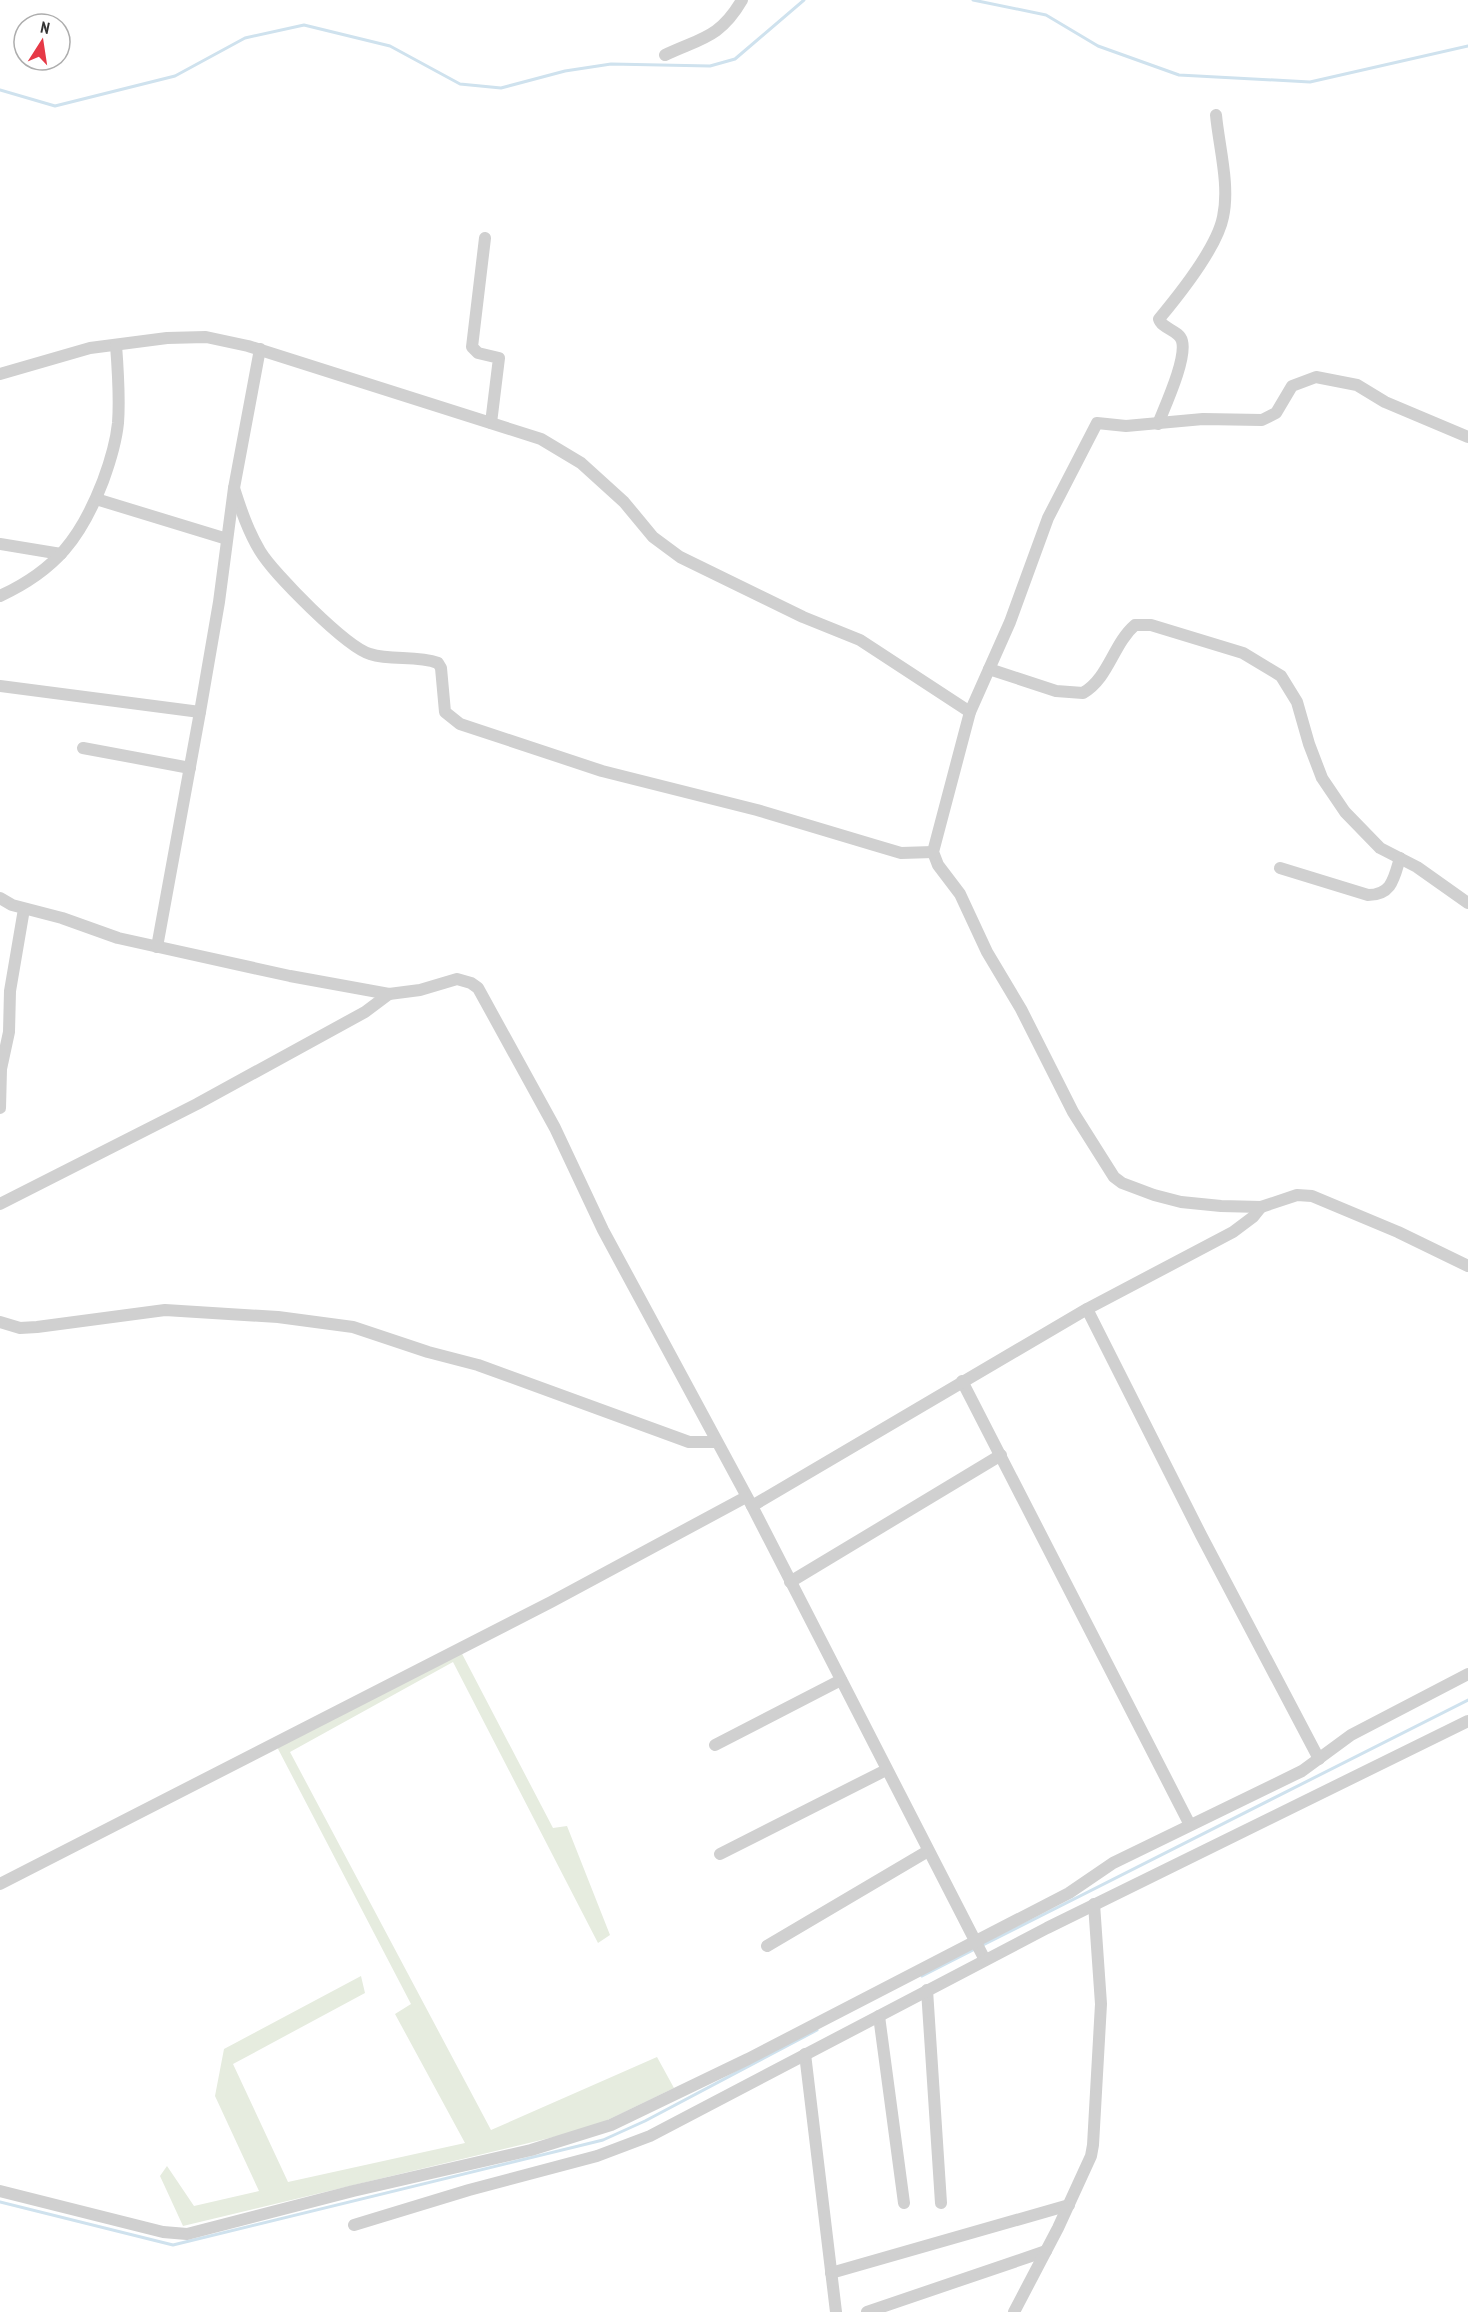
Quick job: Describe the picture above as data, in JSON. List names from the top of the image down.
{
  "north": "top"
}
